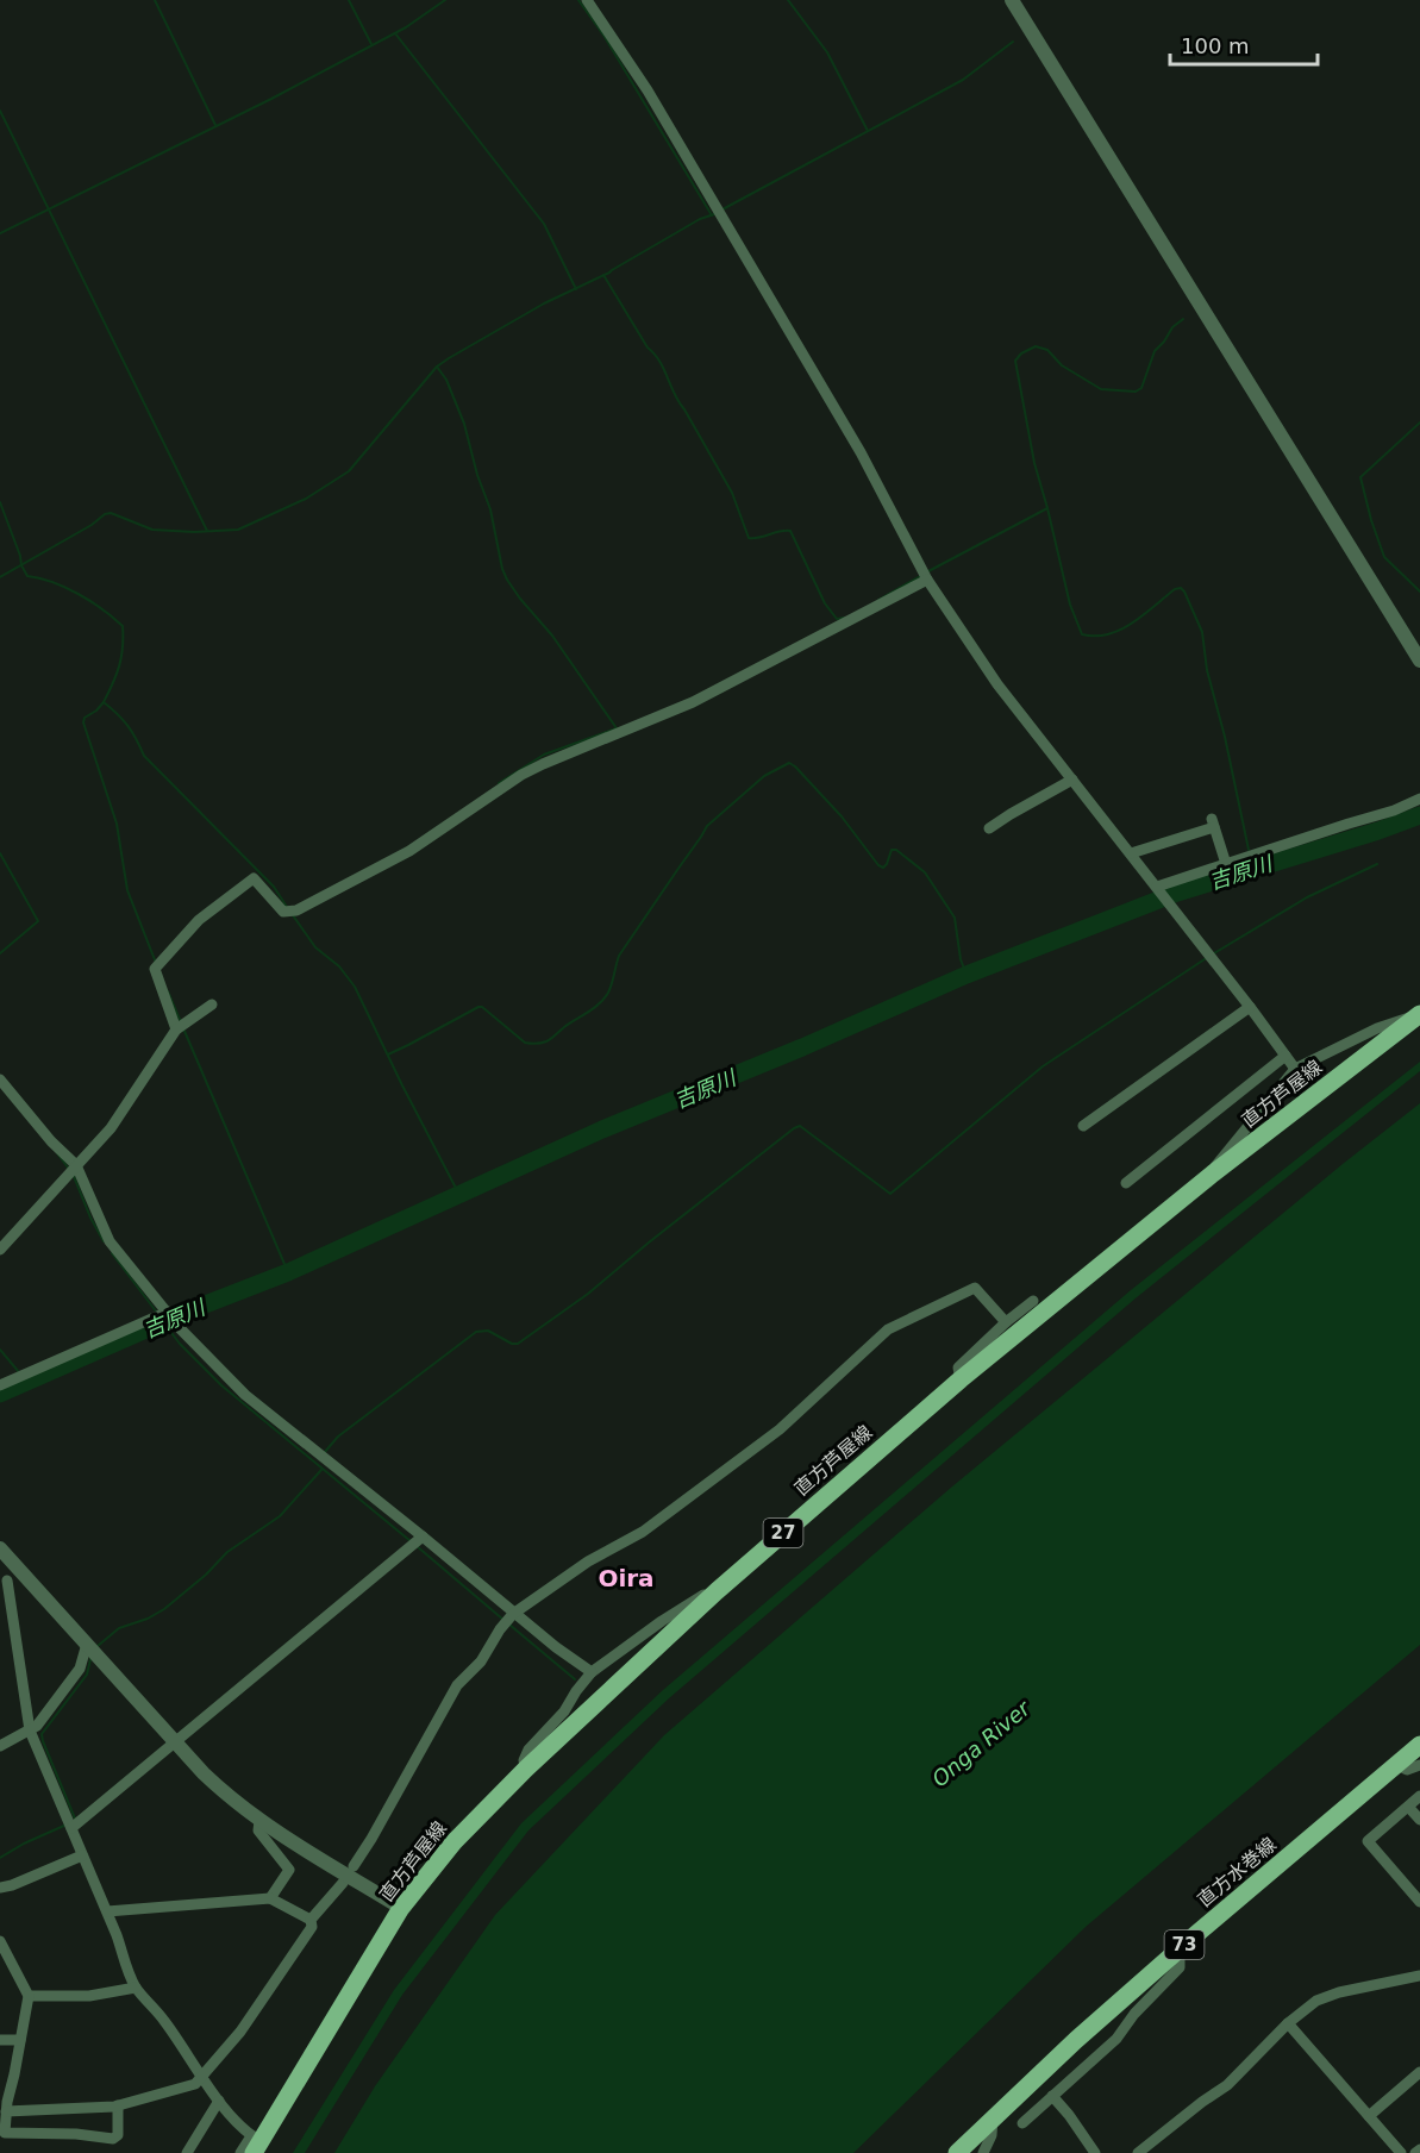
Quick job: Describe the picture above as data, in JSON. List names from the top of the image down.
{
  "streets": {
    "main road": [
      "直方芦屋線",
      "27",
      "直方水巻線",
      "73"
    ]
  },
  "districts": ["Oira"],
  "water": ["吉原川", "Onga River"],
  "scale_bar": "100 m"
}
